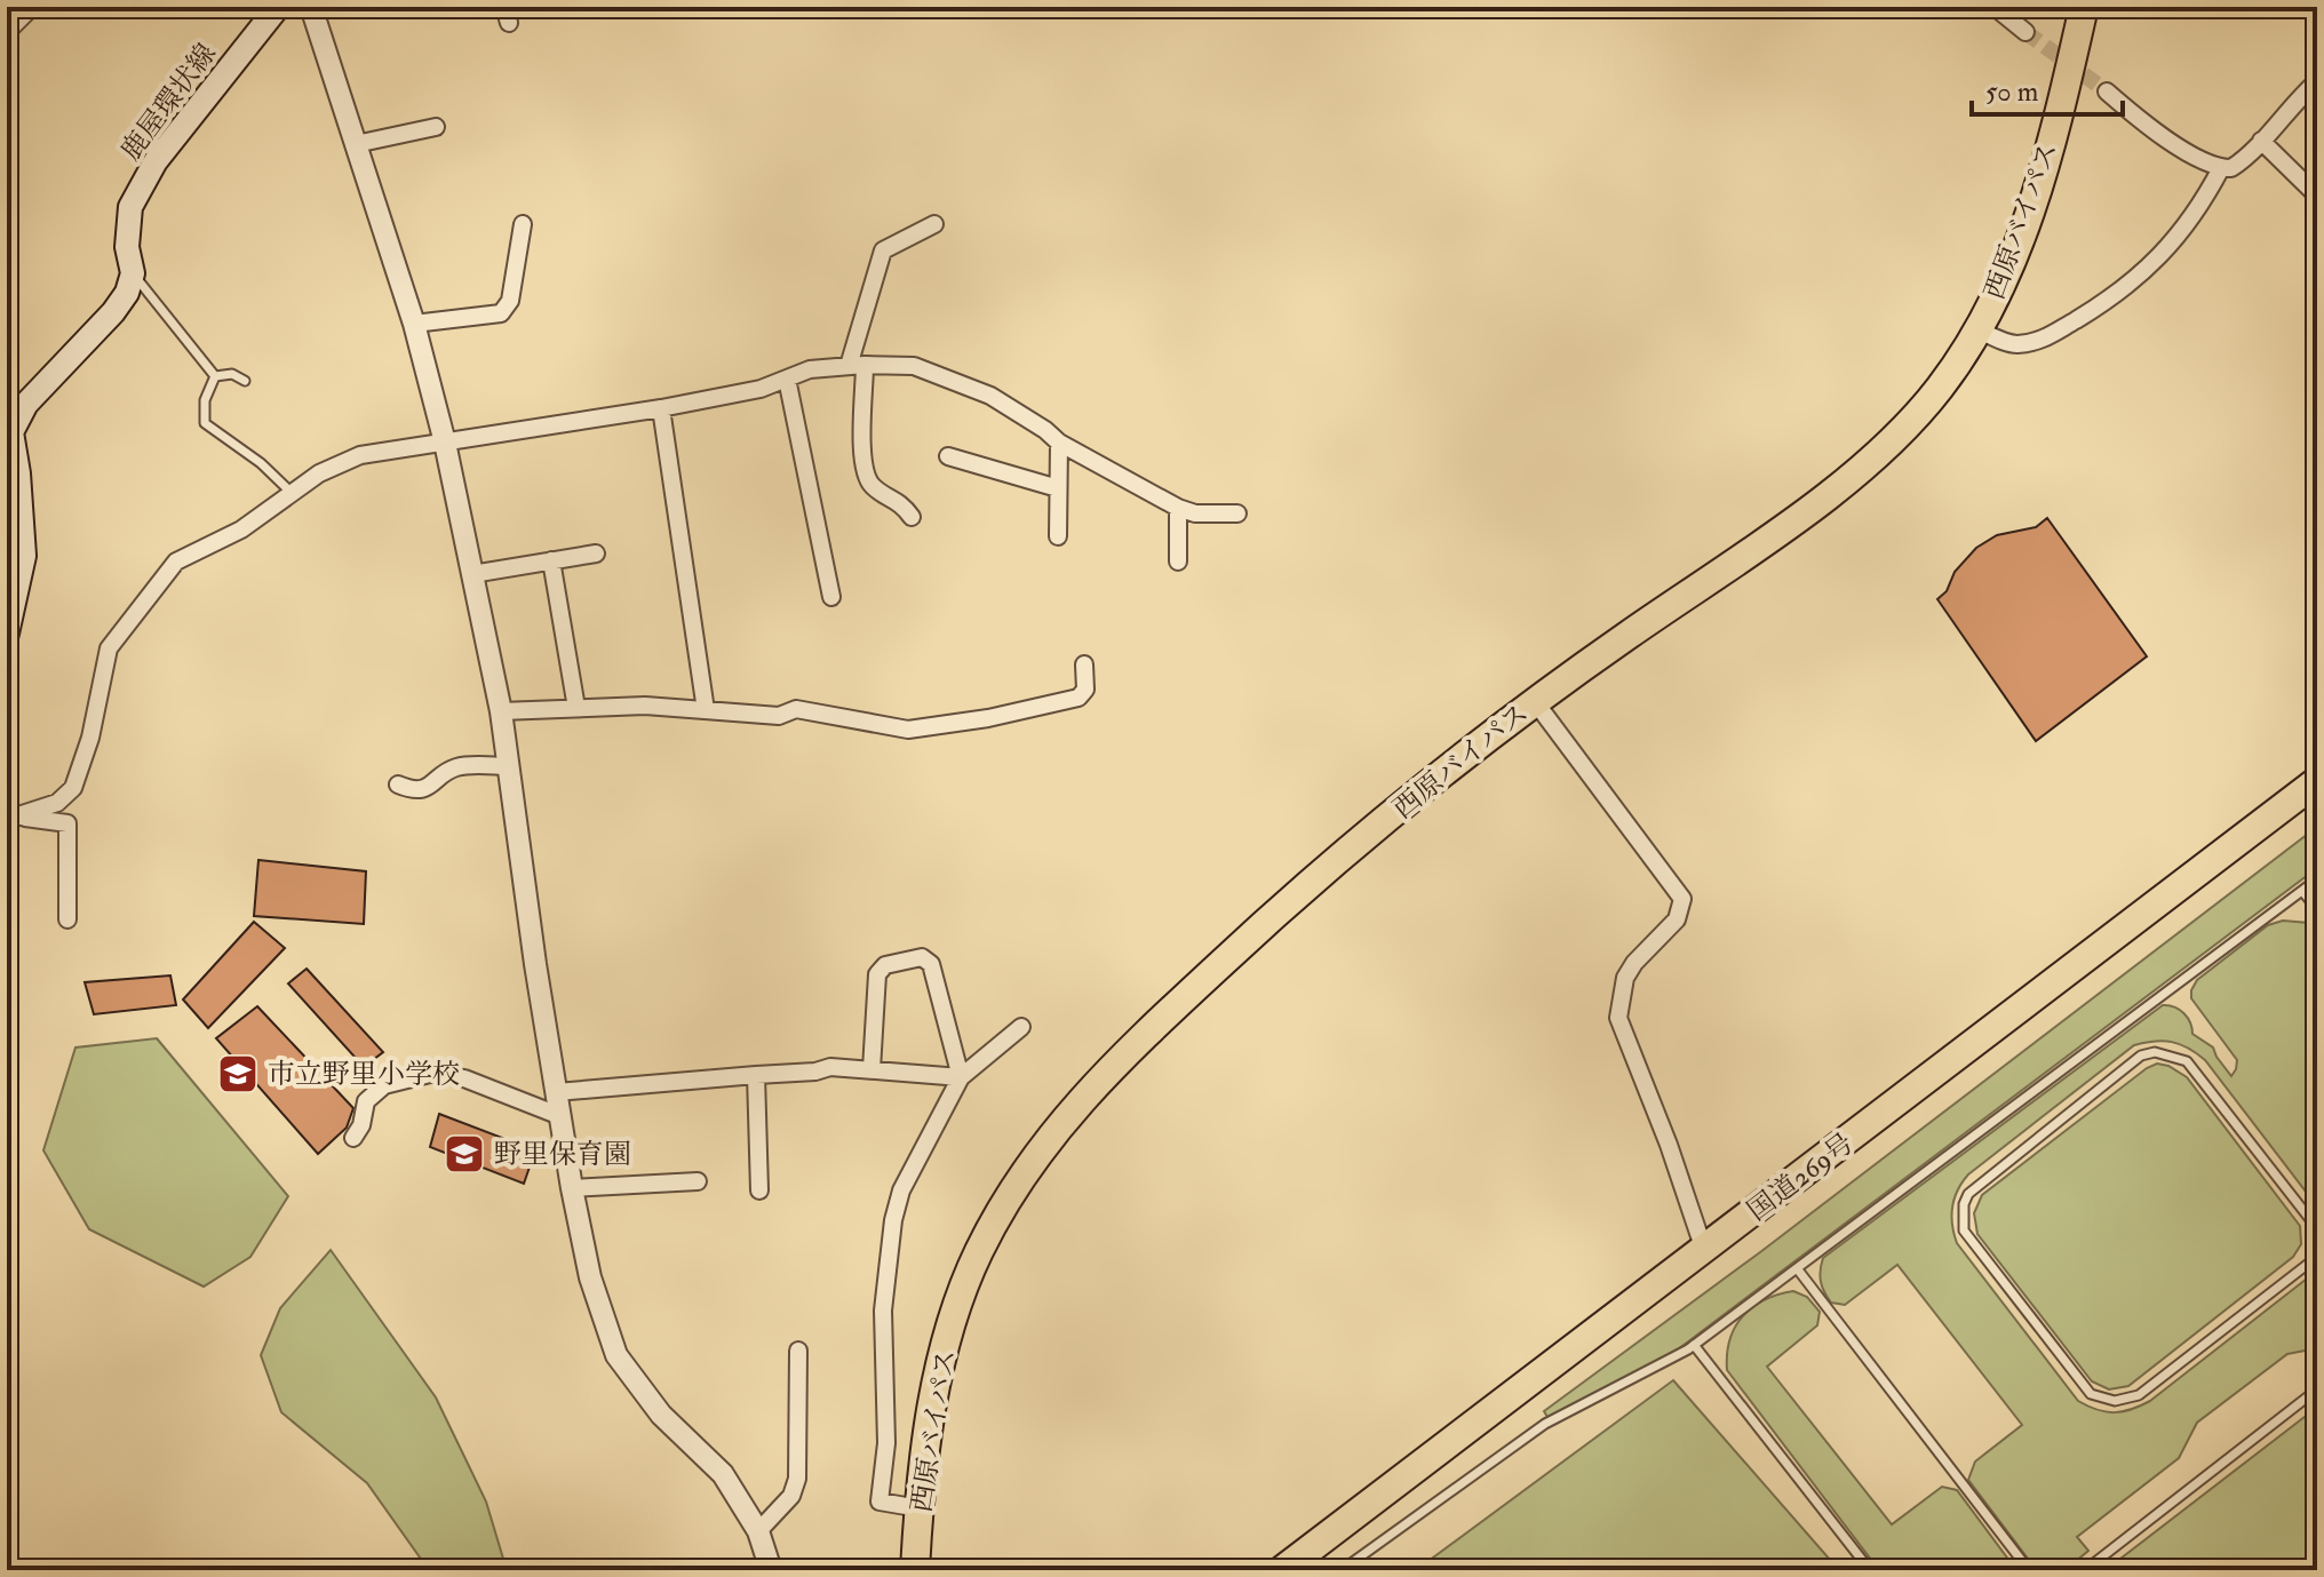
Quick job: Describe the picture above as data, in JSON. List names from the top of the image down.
{
  "streets": {
    "highway": ["西原バイパス", "国道269号"],
    "main road": ["鹿屋環状線"]
  },
  "places": {
    "school or university": ["市立野里小学校", "野里保育園"]
  },
  "scale_bar": "50 m"
}
